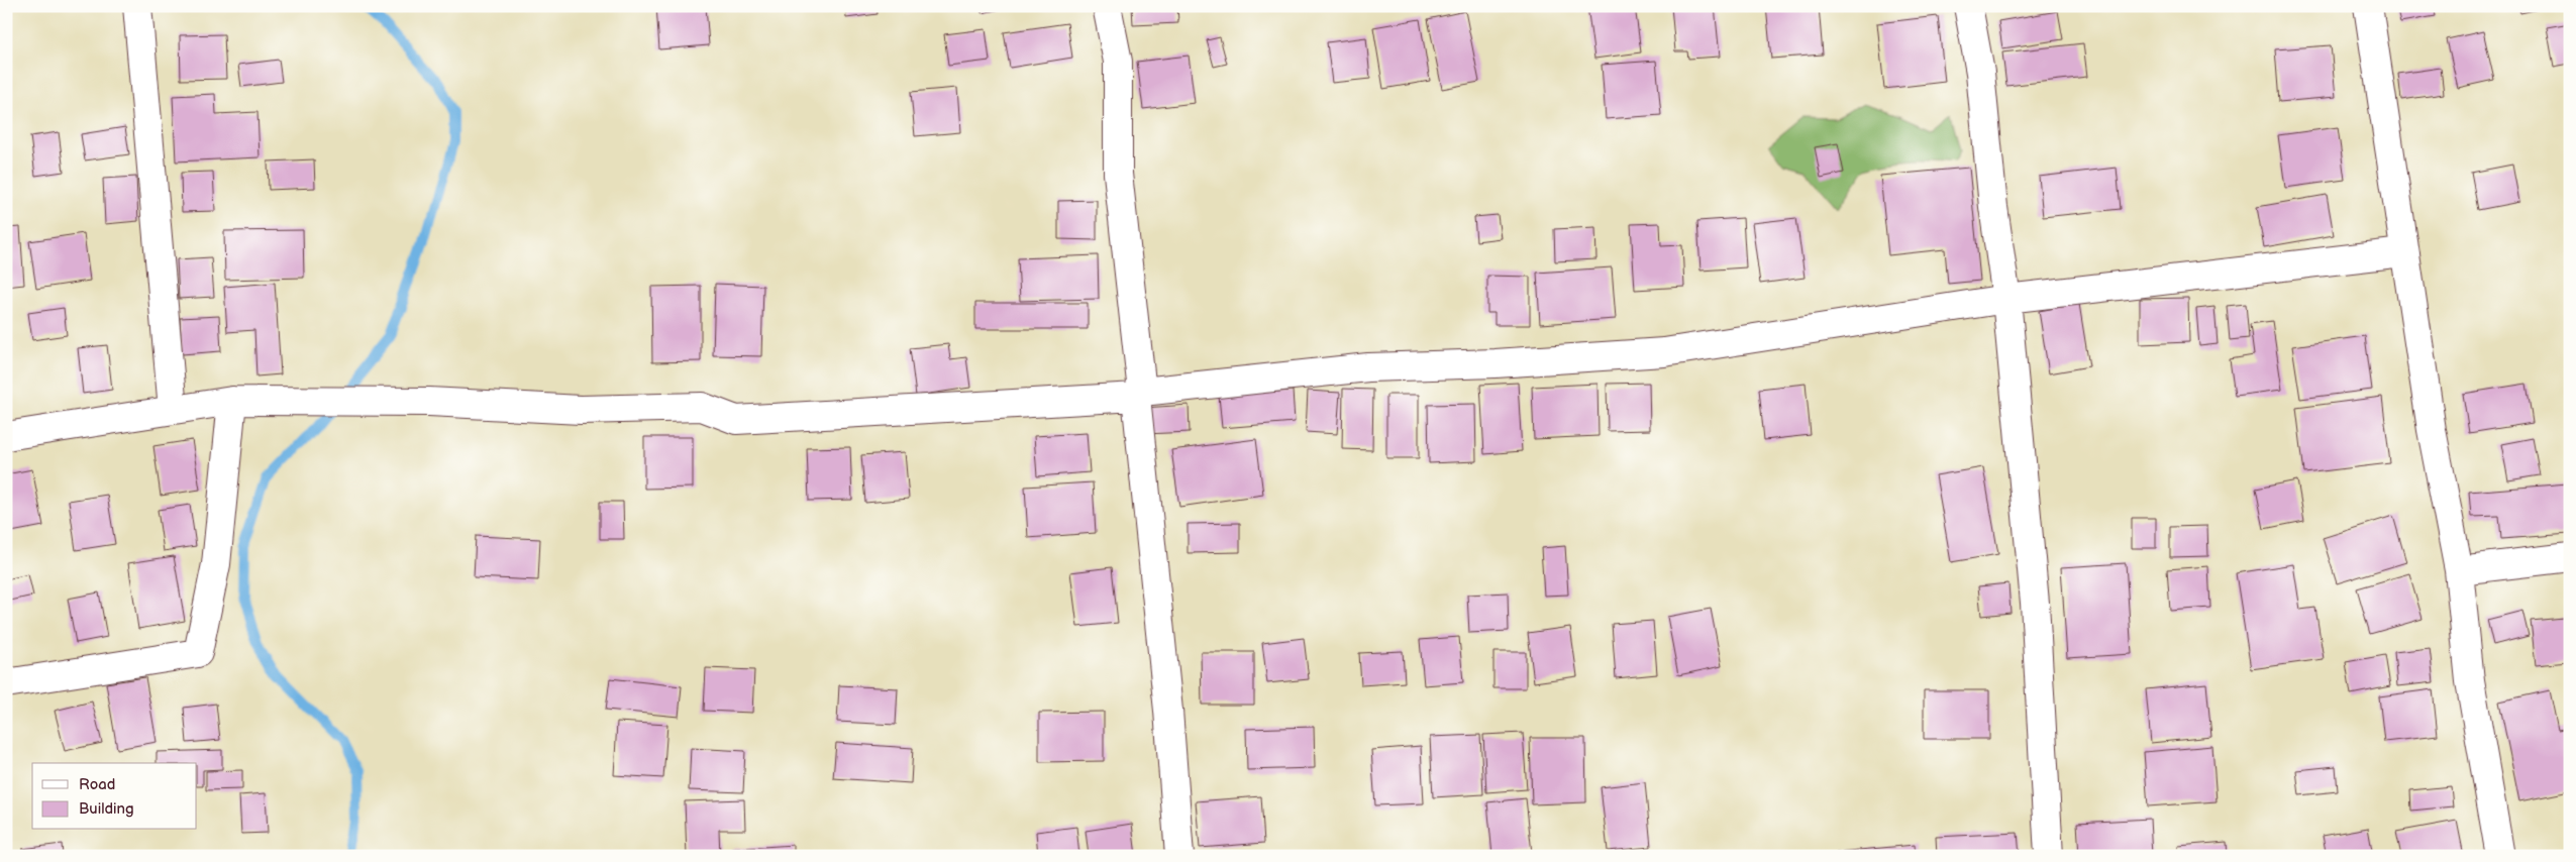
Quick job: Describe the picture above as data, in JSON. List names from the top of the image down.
{
  "legend": ["Road", "Building"]
}
